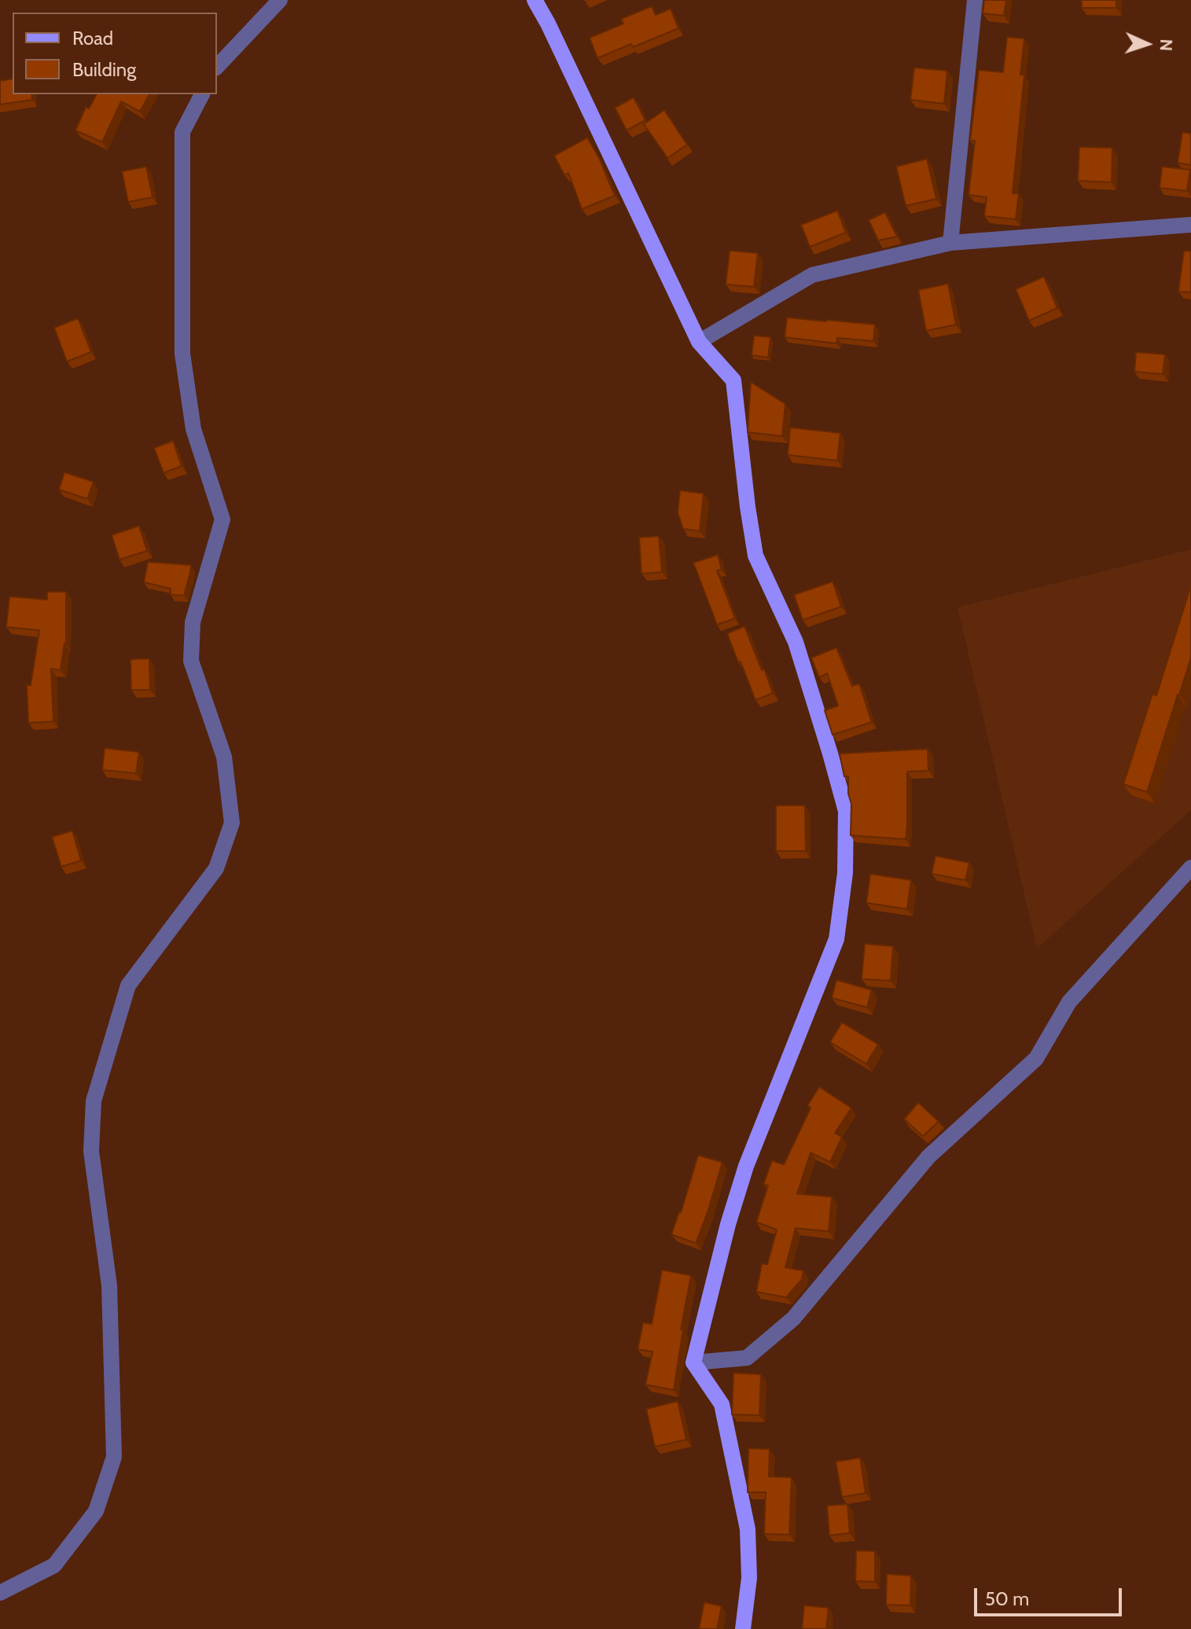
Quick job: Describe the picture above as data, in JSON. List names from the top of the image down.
{
  "legend": ["Road", "Building"],
  "scale_bar": "50 m",
  "north": "right"
}
